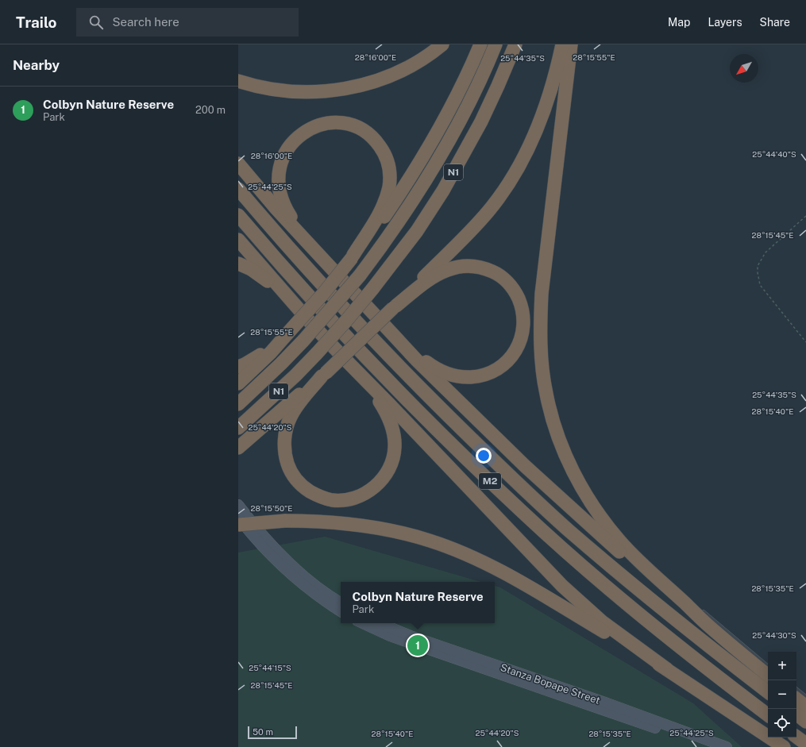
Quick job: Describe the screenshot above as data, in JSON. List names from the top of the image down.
{
  "streets": {
    "highway": ["N1", "M2"],
    "main road": ["Stanza Bopape Street"]
  },
  "scale_bar": "50 m",
  "north": "bottom left",
  "page": {
    "header": "Trailo",
    "search": "Search here",
    "nav": ["Map", "Layers", "Share"],
    "heading": "Nearby",
    "list": [
      {
        "mark": "1",
        "name": "Colbyn Nature Reserve",
        "note": "Park",
        "value": "200 m"
      }
    ],
    "popup": ["Colbyn Nature Reserve", "Park"],
    "pins": "1",
    "map_buttons": ["+", "−"],
    "scale": "50 m"
  },
  "coordinates": [
    "28°16'00\"E",
    "28°15'55\"E",
    "25°44'35\"S",
    "25°44'40\"S",
    "25°44'25\"S",
    "28°15'45\"E",
    "28°15'40\"E",
    "25°44'20\"S",
    "28°15'50\"E",
    "28°15'35\"E",
    "25°44'30\"S",
    "25°44'15\"S"
  ]
}
